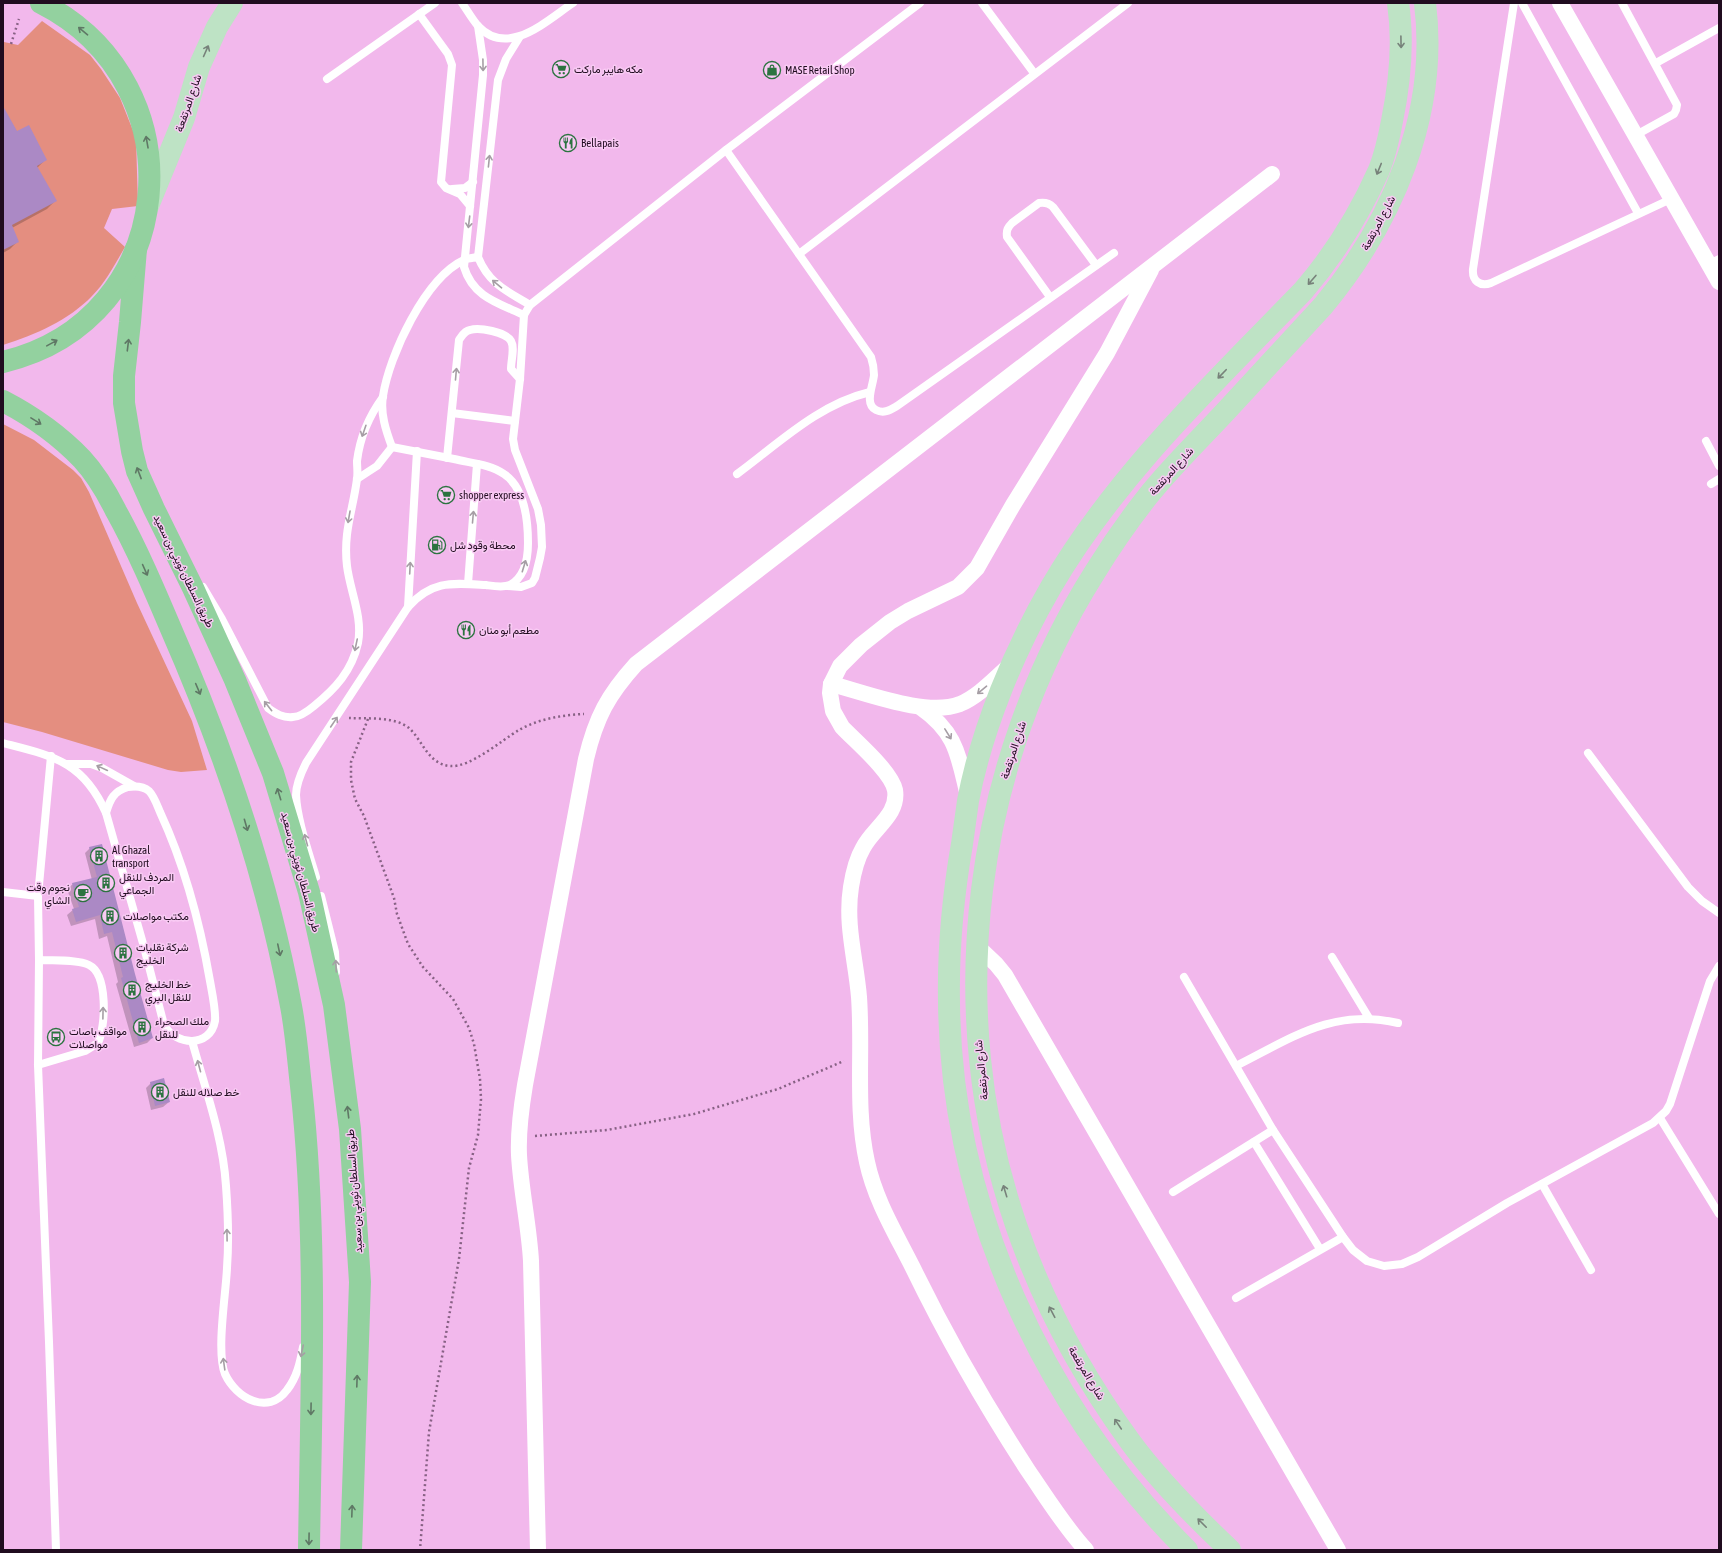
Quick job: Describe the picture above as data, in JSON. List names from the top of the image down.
{
  "streets": {
    "highway": ["طريق السلطان ثويني بن سعيد"],
    "main road": ["شارع المرتفعة"]
  },
  "places": {
    "supermarket": ["مكه هايبر ماركت", "shopper express"],
    "shop": ["MASE Retail Shop"],
    "restaurant": ["Bellapais", "مطعم أبو منان"],
    "fuel station": ["محطة وقود شل"],
    "building": [
      "Al Ghazal transport",
      "المردف للنقل الجماعي",
      "مكتب مواصلات",
      "شركة نقليات الخليج",
      "خط الخليج للنقل البري",
      "ملك الصحراء للنقل",
      "خط صلاله للنقل"
    ],
    "cafe": ["نجوم وقت الشاي"],
    "bus stop": ["مواقف باصات مواصلات"]
  }
}
